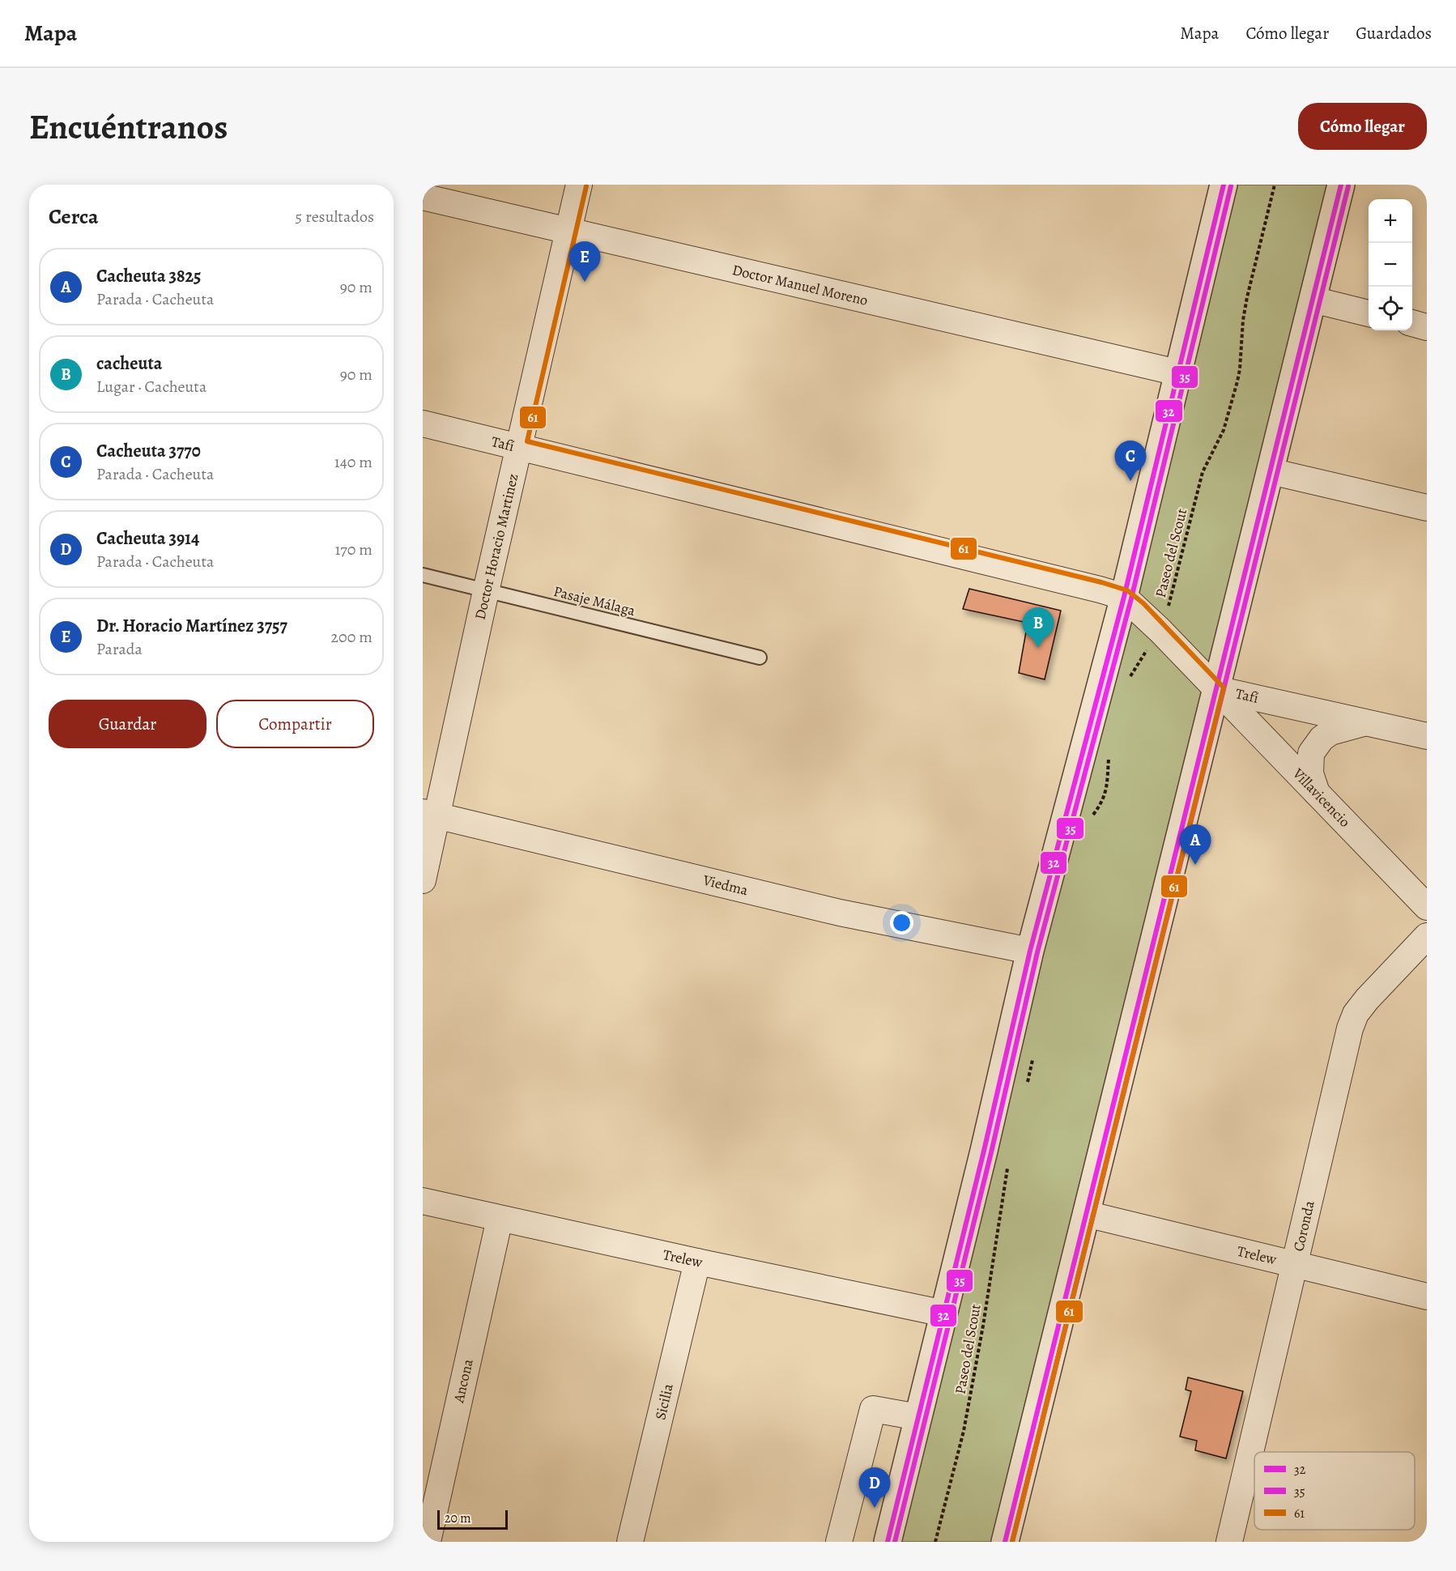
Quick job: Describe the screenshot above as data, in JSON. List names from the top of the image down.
{
  "streets": {
    "street": [
      "Doctor Manuel Moreno",
      "Tafí",
      "Doctor Horacio Martinez",
      "Villavicencio",
      "Viedma",
      "Coronda",
      "Trelew",
      "Ancona",
      "Sicilia"
    ],
    "lane": ["Pasaje Málaga"],
    "path": ["Paseo del Scout"]
  },
  "crossings": [
    ["Doctor Manuel Moreno", "Doctor Horacio Martinez"],
    ["Tafí", "Doctor Horacio Martinez"],
    ["Tafí", "Paseo del Scout"],
    ["Tafí", "Villavicencio"],
    ["Doctor Horacio Martinez", "Pasaje Málaga"],
    ["Doctor Horacio Martinez", "Viedma"],
    ["Coronda", "Trelew"],
    ["Trelew", "Ancona"],
    ["Trelew", "Sicilia"]
  ],
  "lines": ["transit line 32", "transit line 35", "transit line 61"],
  "legend": ["32", "35", "61"],
  "scale_bar": "20 m",
  "page": {
    "header": "Mapa",
    "nav": ["Mapa", "Cómo llegar", "Guardados"],
    "buttons": [
      "Cómo llegar",
      ["Guardar", "Compartir"]
    ],
    "title": "Encuéntranos",
    "heading": ["Cerca", "5 resultados"],
    "map_buttons": ["+", "−"],
    "pins": [
      "E",
      "C",
      "B",
      "A",
      "D"
    ],
    "list": [
      {
        "mark": "A",
        "name": "Cacheuta 3825",
        "note": "Parada · Cacheuta",
        "value": "90 m"
      },
      {
        "mark": "B",
        "name": "cacheuta",
        "note": "Lugar · Cacheuta",
        "value": "90 m"
      },
      {
        "mark": "C",
        "name": "Cacheuta 3770",
        "note": "Parada · Cacheuta",
        "value": "140 m"
      },
      {
        "mark": "D",
        "name": "Cacheuta 3914",
        "note": "Parada · Cacheuta",
        "value": "170 m"
      },
      {
        "mark": "E",
        "name": "Dr. Horacio Martínez 3757",
        "note": "Parada",
        "value": "200 m"
      }
    ],
    "scale": "20 m"
  }
}
